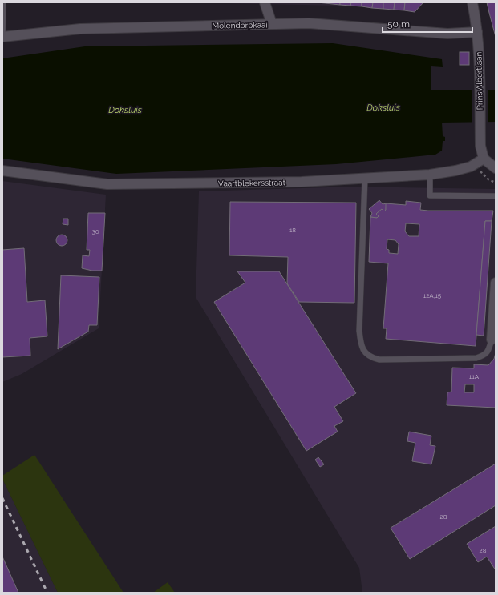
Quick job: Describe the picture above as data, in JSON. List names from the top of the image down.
{
  "streets": {
    "street": ["Molendorpkaai", "Prins Albertlaan", "Vaartblekersstraat"]
  },
  "crossings": [
    ["Molendorpkaai", "Prins Albertlaan"],
    ["Prins Albertlaan", "Vaartblekersstraat"]
  ],
  "water": ["Doksluis"],
  "house_numbers": [
    "18",
    "30",
    "12A;15",
    "11A",
    "28",
    "28"
  ],
  "scale_bar": "50 m"
}
